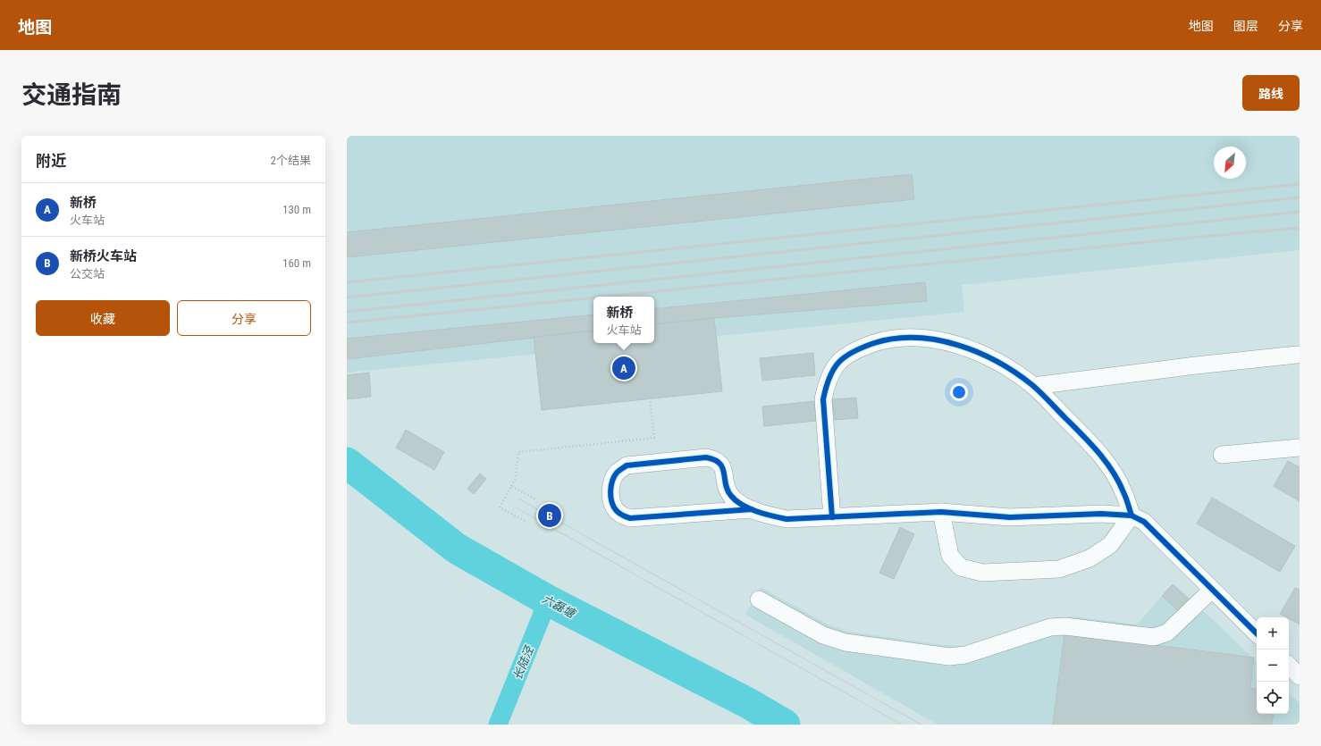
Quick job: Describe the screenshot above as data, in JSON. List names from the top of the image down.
{
  "water": ["六磊塘", "长陆泾"],
  "north": "bottom left",
  "page": {
    "header": "地图",
    "nav": ["地图", "图层", "分享"],
    "title": "交通指南",
    "buttons": [
      "路线",
      ["收藏", "分享"]
    ],
    "heading": ["附近", "2个结果"],
    "list": [
      {
        "mark": "A",
        "name": "新桥",
        "note": "火车站",
        "value": "130 m"
      },
      {
        "mark": "B",
        "name": "新桥火车站",
        "note": "公交站",
        "value": "160 m"
      }
    ],
    "popup": ["新桥", "火车站"],
    "pins": ["A", "B"],
    "map_buttons": ["+", "−"]
  }
}
